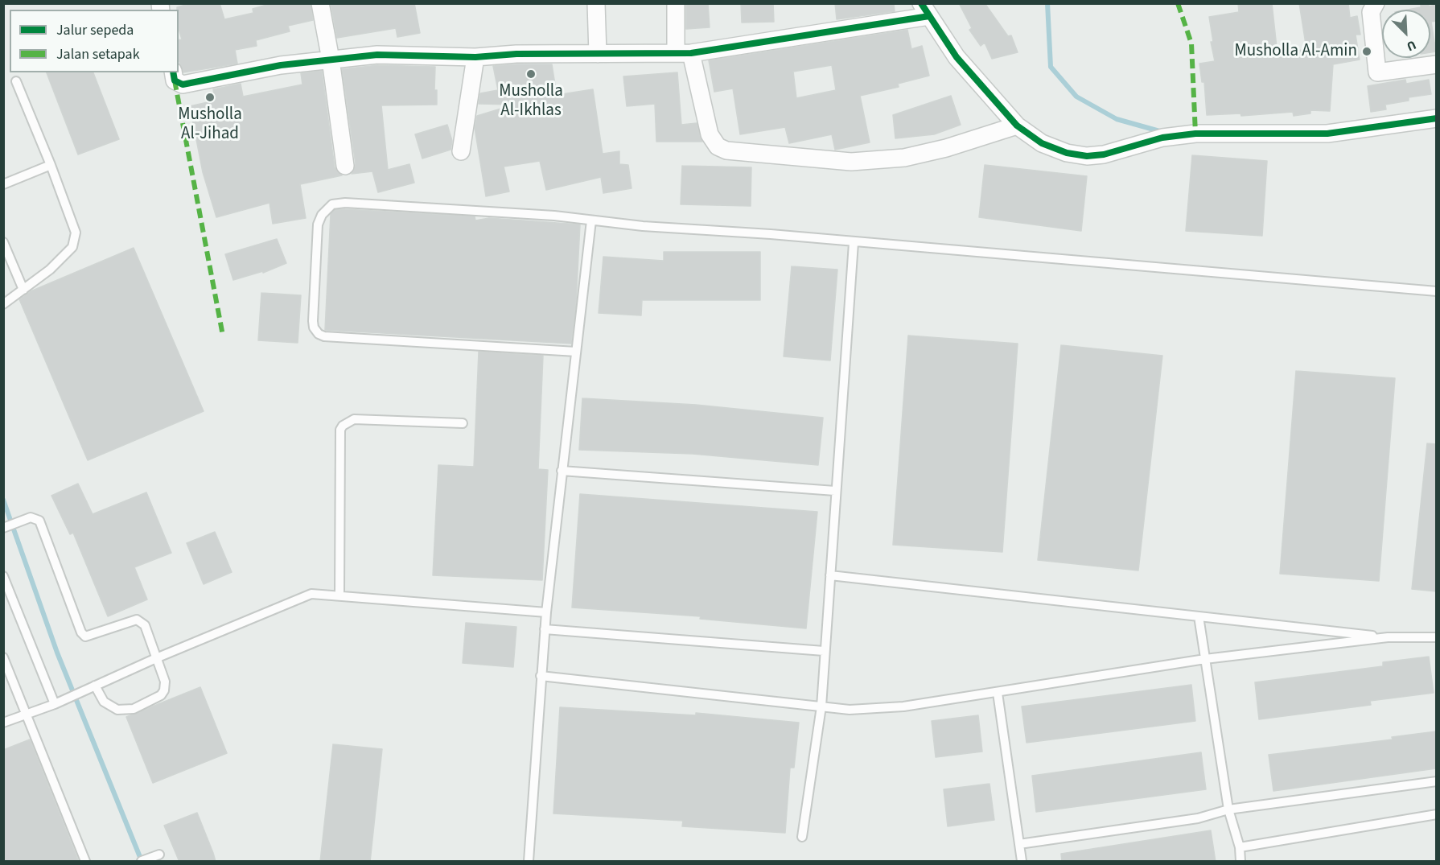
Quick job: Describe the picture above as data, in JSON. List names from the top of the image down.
{
  "places": ["Musholla Al-Amin", "Musholla Al-Ikhlas", "Musholla Al-Jihad"],
  "legend": ["Jalur sepeda", "Jalan setapak"],
  "north": "bottom right"
}
